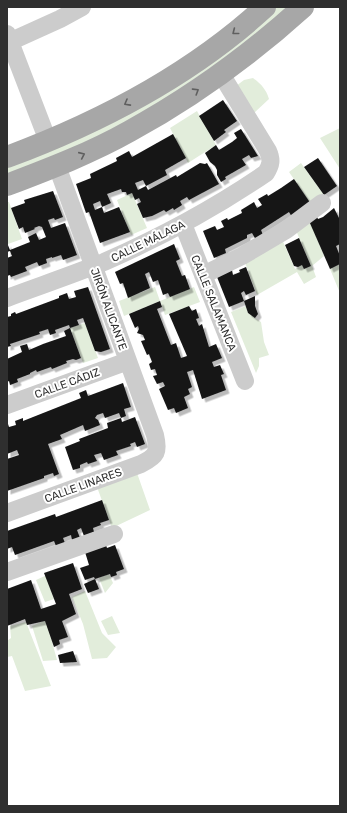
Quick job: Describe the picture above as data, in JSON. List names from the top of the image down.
{
  "streets": {
    "street": [
      "CALLE MÁLAGA",
      "CALLE SALAMANCA",
      "JIRÓN ALICANTE",
      "CALLE CÁDIZ",
      "CALLE LINARES"
    ]
  },
  "crossings": [
    ["CALLE MÁLAGA", "CALLE SALAMANCA"],
    ["CALLE MÁLAGA", "JIRÓN ALICANTE"],
    ["JIRÓN ALICANTE", "CALLE CÁDIZ"],
    ["JIRÓN ALICANTE", "CALLE LINARES"]
  ]
}
